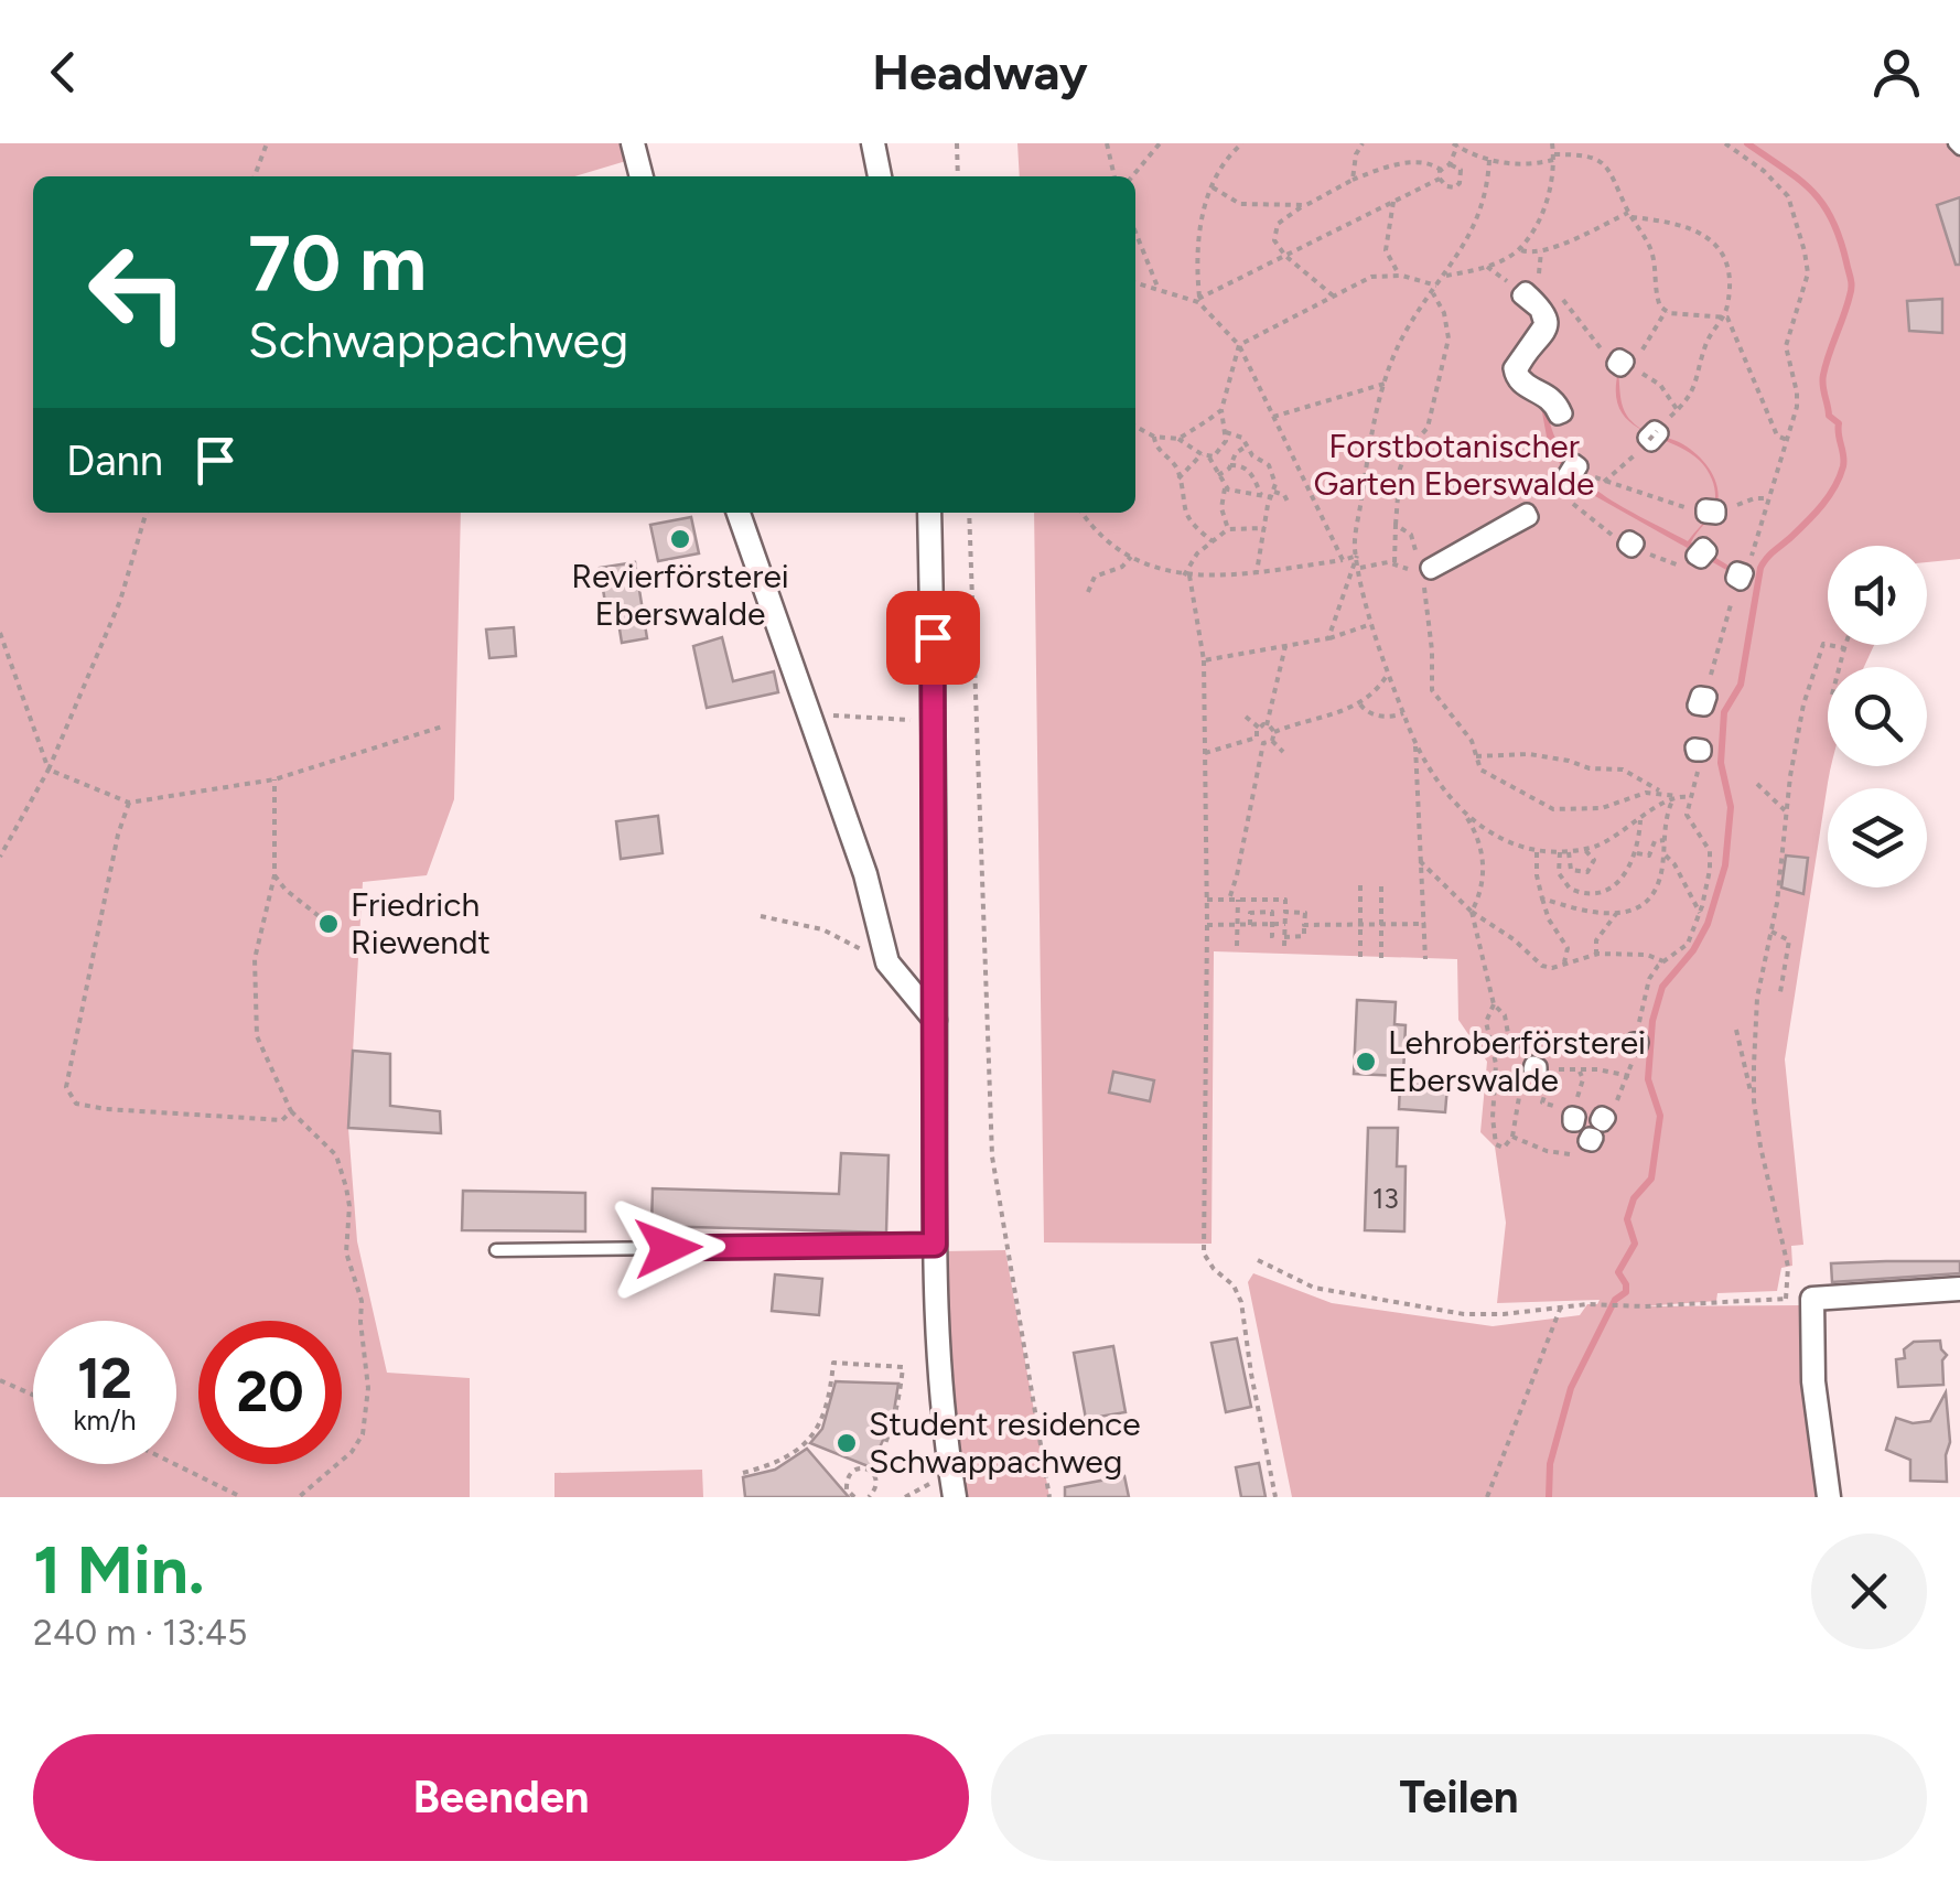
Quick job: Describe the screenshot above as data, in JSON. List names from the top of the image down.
{
  "parks": ["Forstbotanischer Garten Eberswalde"],
  "places": [
    "Revierförsterei Eberswalde",
    "Friedrich Riewendt",
    "Lehroberförsterei Eberswalde",
    "Student residence Schwappachweg"
  ],
  "house_numbers": ["13"],
  "page": {
    "header": "Headway",
    "turn": ["70 m", "Schwappachweg"],
    "then": "Dann",
    "speed": "12 km/h",
    "limit": "20",
    "heading": ["1 Min.", "240 m · 13:45"],
    "buttons": ["Beenden", "Teilen"]
  }
}
